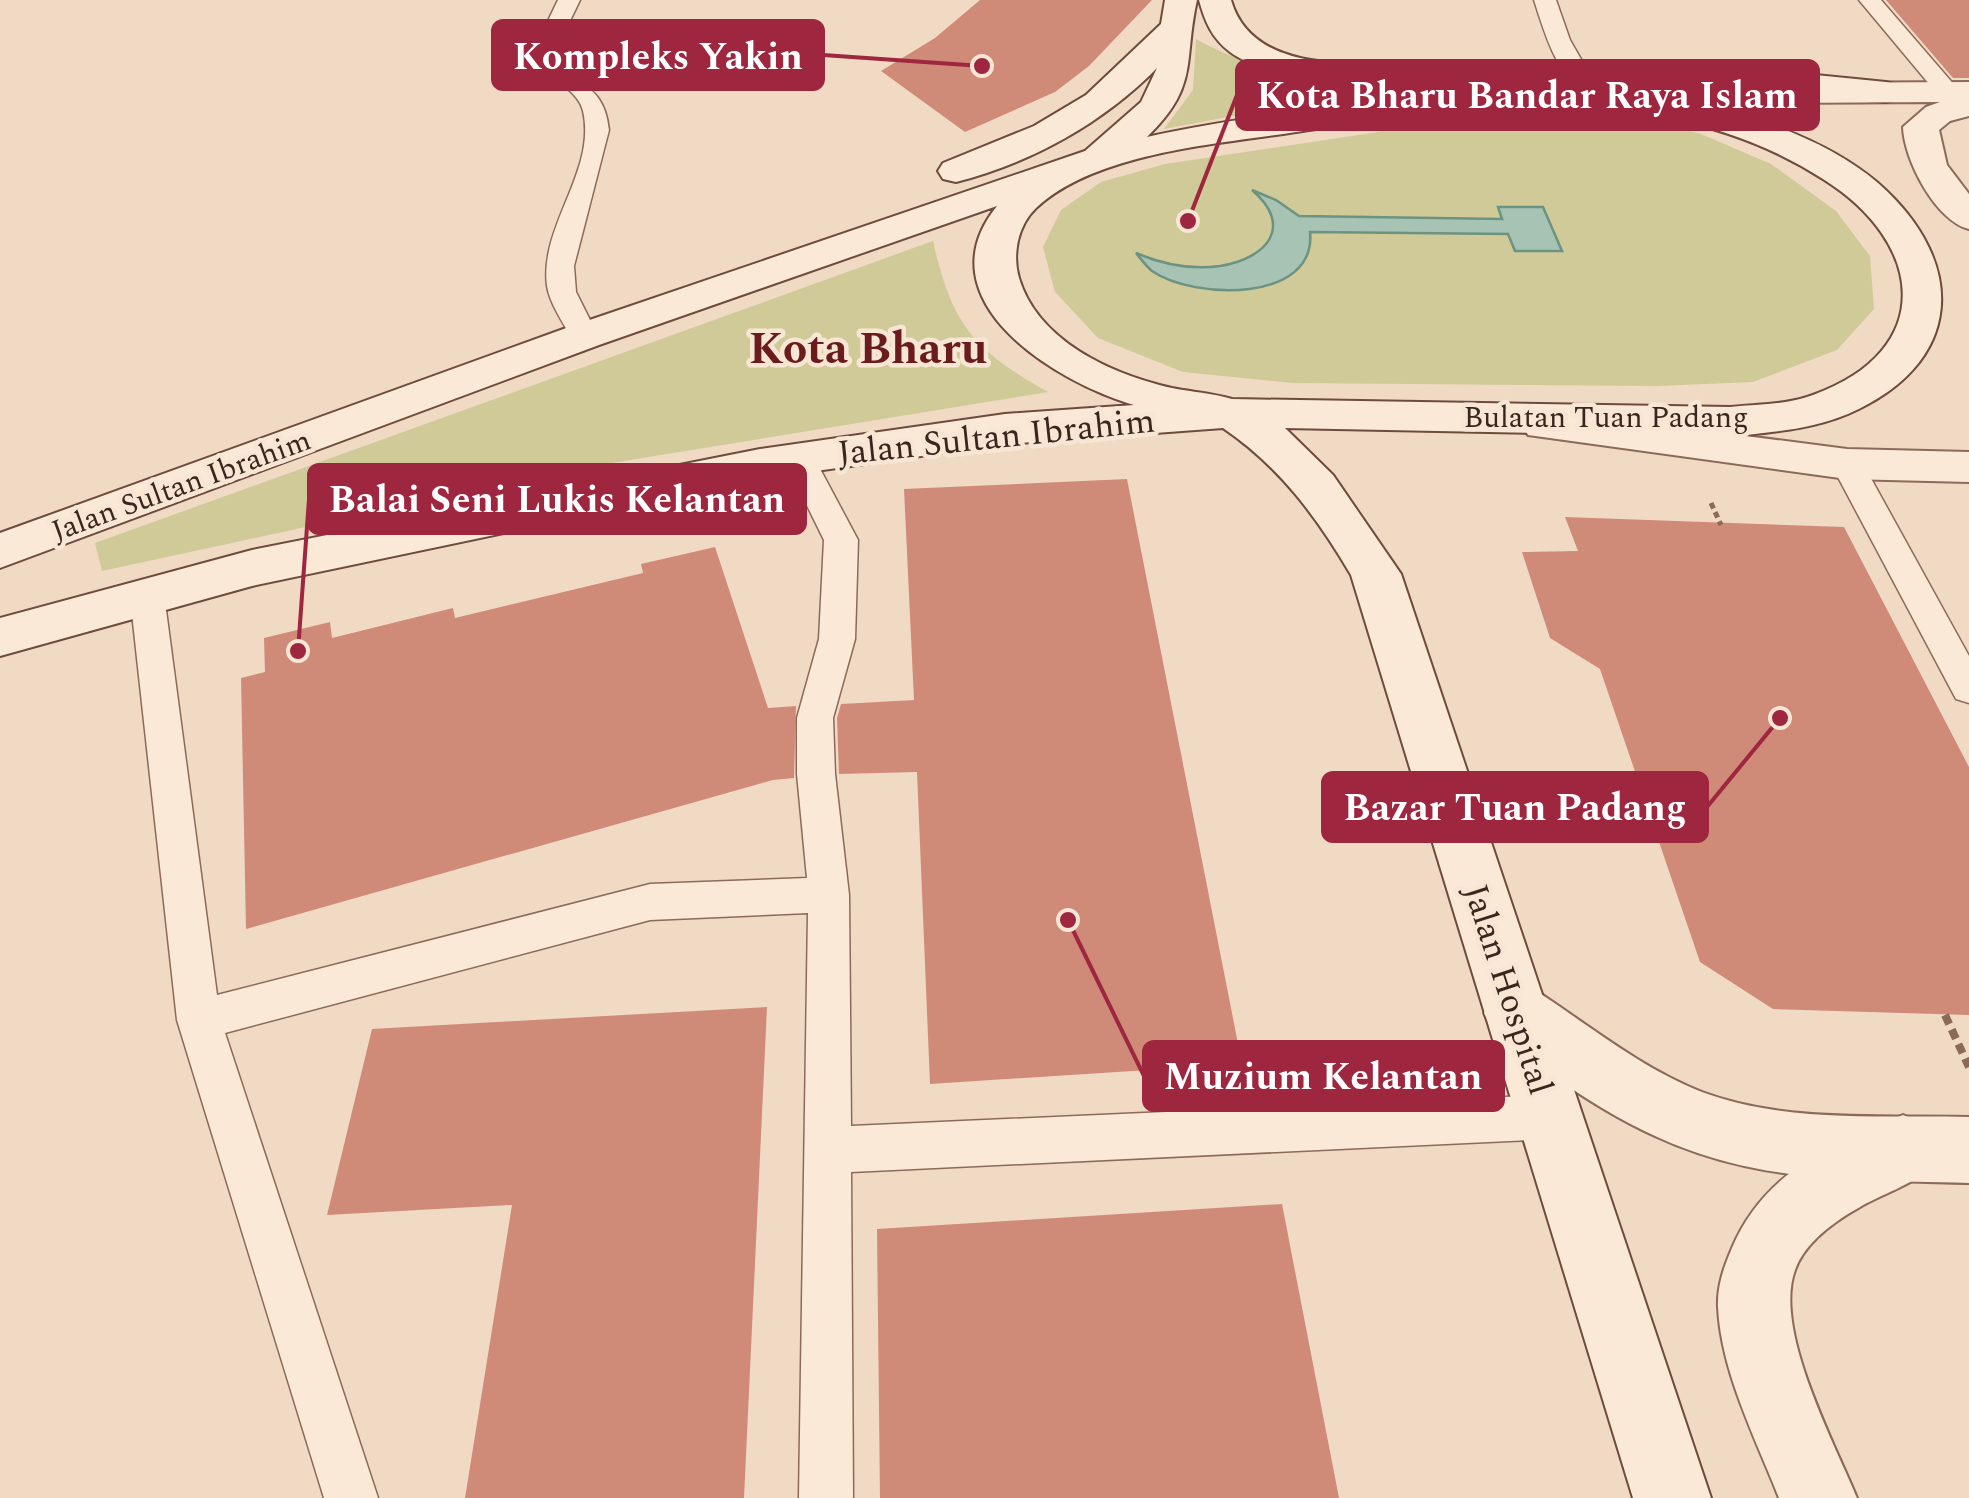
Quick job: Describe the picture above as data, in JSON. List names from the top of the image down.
{
  "streets": {
    "main road": ["Bulatan Tuan Padang", "Jalan Sultan Ibrahim", "Jalan Hospital"]
  },
  "crossings": [
    ["Bulatan Tuan Padang", "Jalan Sultan Ibrahim"],
    ["Bulatan Tuan Padang", "Jalan Hospital"],
    ["Jalan Sultan Ibrahim", "Jalan Hospital"]
  ],
  "districts": ["Kota Bharu"],
  "places": [
    "Kompleks Yakin",
    "Kota Bharu Bandar Raya Islam",
    "Balai Seni Lukis Kelantan",
    "Bazar Tuan Padang",
    "Muzium Kelantan"
  ]
}
